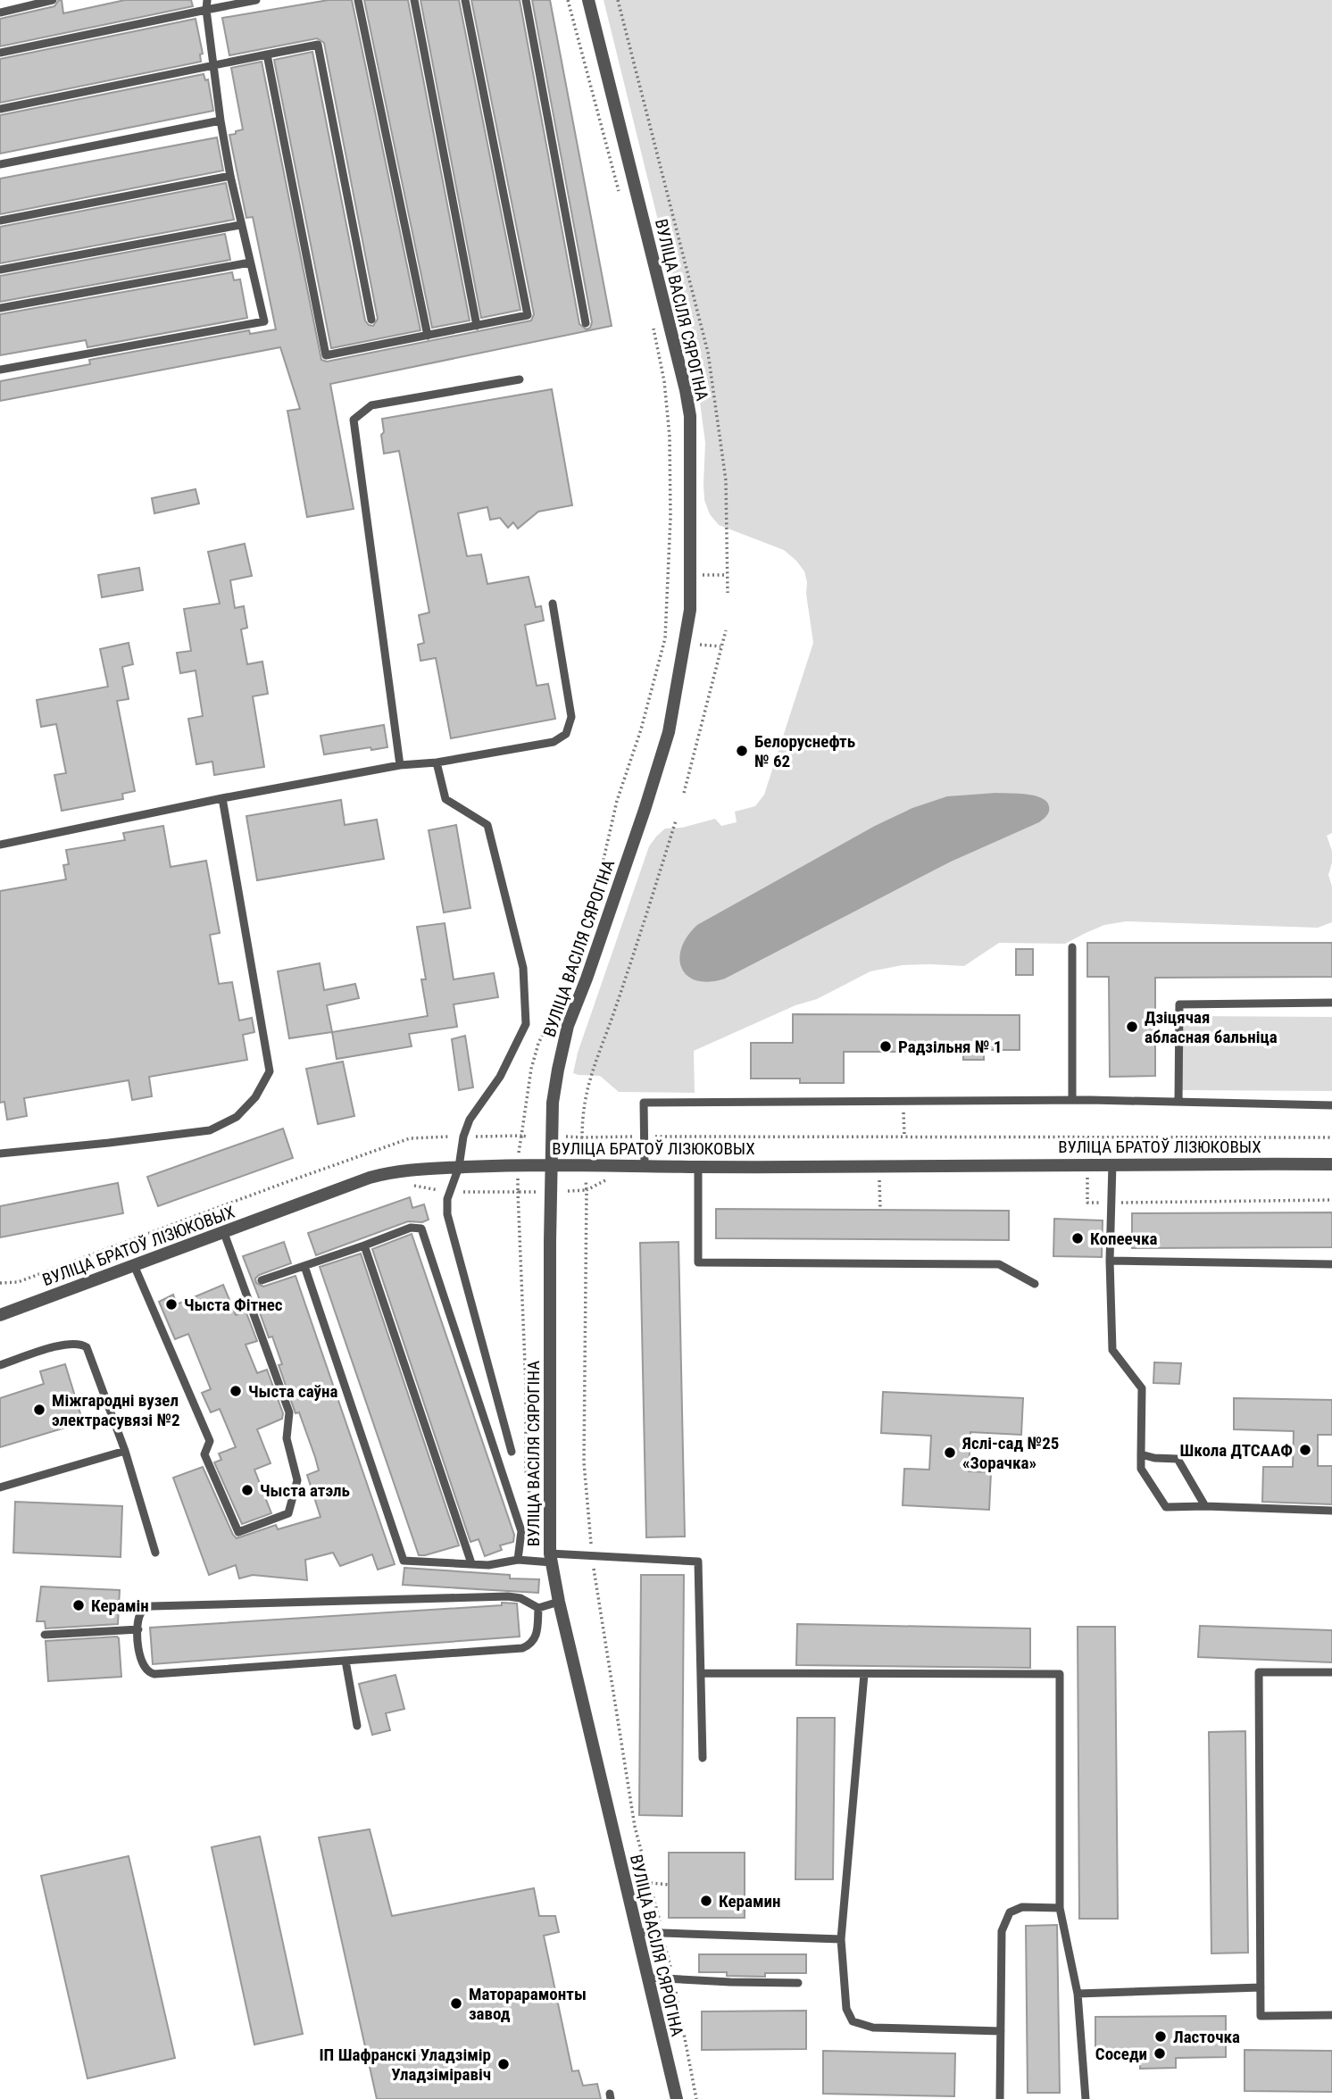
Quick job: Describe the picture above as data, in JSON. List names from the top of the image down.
{
  "streets": {
    "street": ["ВУЛІЦА ВАСІЛЯ СЯРОГІНА", "ВУЛІЦА БРАТОЎ ЛІЗЮКОВЫХ"]
  },
  "crossings": [
    ["ВУЛІЦА ВАСІЛЯ СЯРОГІНА", "ВУЛІЦА БРАТОЎ ЛІЗЮКОВЫХ"]
  ],
  "places": [
    "Белоруснефть № 62",
    "Дзіцячая абласная бальніца",
    "Радзільня № 1",
    "Копеечка",
    "Чыста Фітнес",
    "Чыста саўна",
    "Міжгародні вузел электрасувязі №2",
    "Школа ДТСААФ",
    "Яслі-сад №25 «Зорачка»",
    "Чыста атэль",
    "Керамін",
    "Керамин",
    "Маторарамонты завод",
    "Ласточка",
    "Соседи",
    "ІП Шафранскі Уладзімір Уладзіміравіч"
  ]
}
